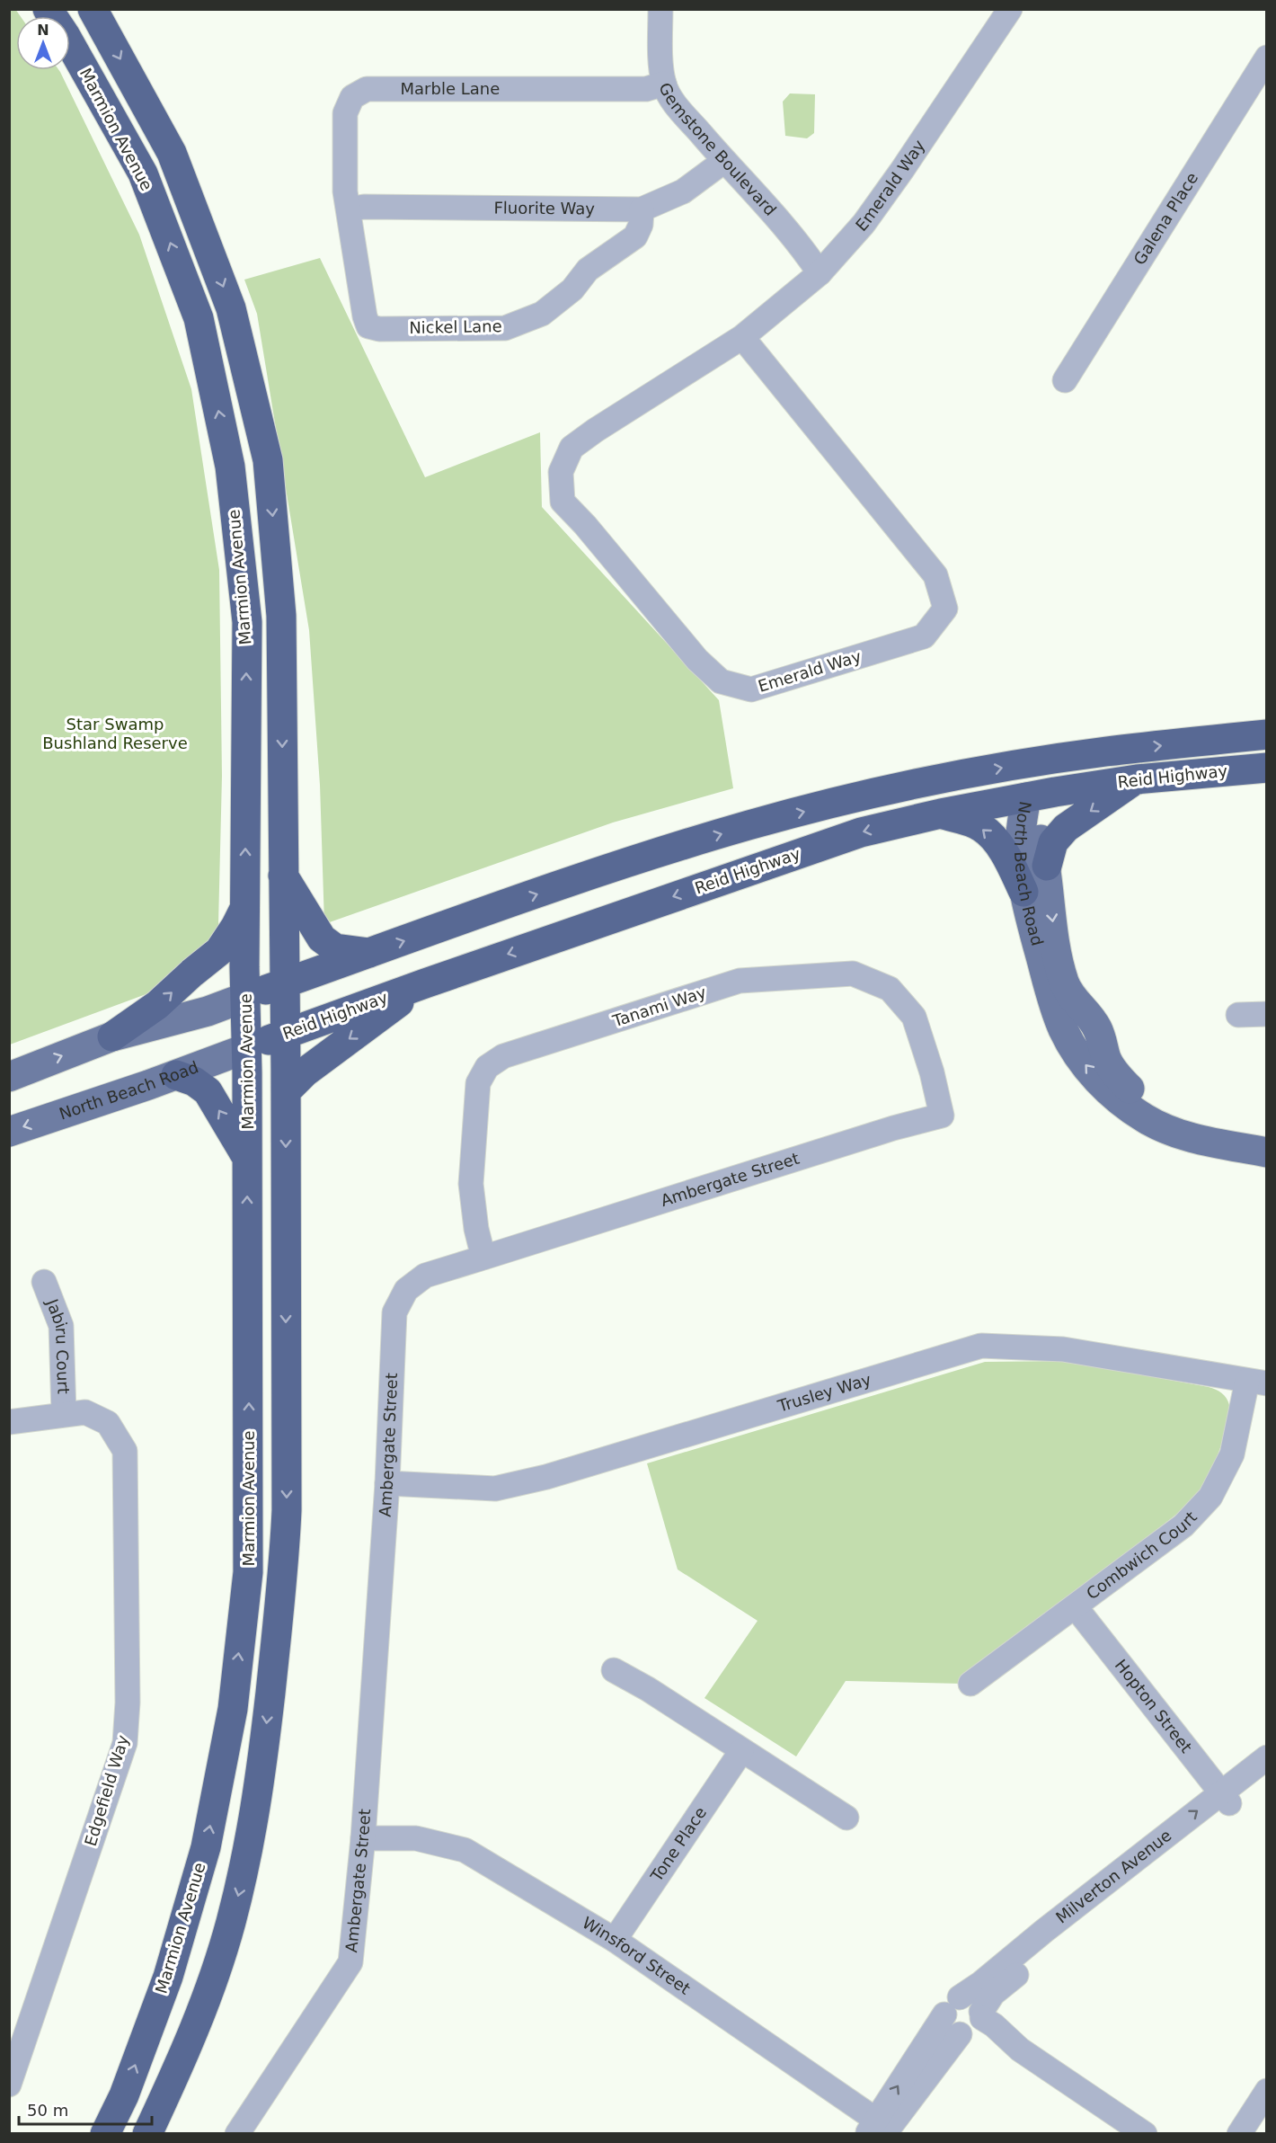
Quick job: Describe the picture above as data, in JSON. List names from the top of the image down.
{
  "streets": {
    "highway": ["Marmion Avenue", "Reid Highway"],
    "main road": ["North Beach Road"],
    "street": [
      "Marble Lane",
      "Gemstone Boulevard",
      "Emerald Way",
      "Fluorite Way",
      "Galena Place",
      "Nickel Lane",
      "Tanami Way",
      "Ambergate Street",
      "Jabiru Court",
      "Trusley Way",
      "Combwich Court",
      "Hopton Street",
      "Edgefield Way",
      "Tone Place",
      "Milverton Avenue",
      "Winsford Street"
    ]
  },
  "crossings": [
    ["Marble Lane", "Gemstone Boulevard"],
    ["Marble Lane", "Fluorite Way"],
    ["Marble Lane", "Nickel Lane"],
    ["Marmion Avenue", "Reid Highway"],
    ["Marmion Avenue", "North Beach Road"],
    ["Gemstone Boulevard", "Emerald Way"],
    ["Gemstone Boulevard", "Fluorite Way"],
    ["Fluorite Way", "Nickel Lane"],
    ["Reid Highway", "North Beach Road"],
    ["Tanami Way", "Ambergate Street"],
    ["Ambergate Street", "Trusley Way"],
    ["Ambergate Street", "Winsford Street"],
    ["Jabiru Court", "Edgefield Way"],
    ["Trusley Way", "Combwich Court"],
    ["Combwich Court", "Hopton Street"],
    ["Hopton Street", "Milverton Avenue"],
    ["Tone Place", "Winsford Street"],
    ["Milverton Avenue", "Winsford Street"]
  ],
  "parks": ["Star Swamp Bushland Reserve"],
  "scale_bar": "50 m",
  "north": "top"
}
